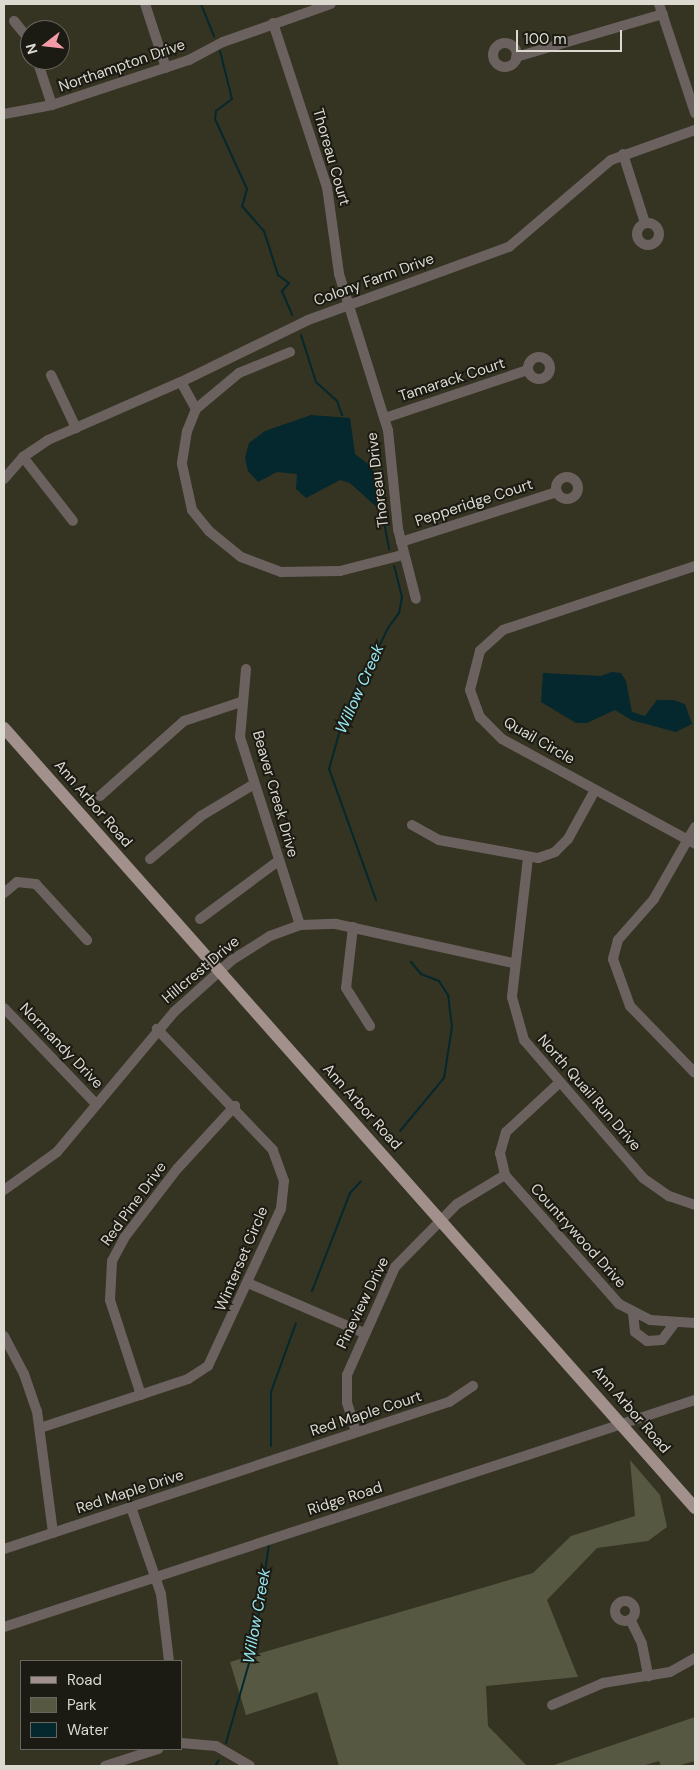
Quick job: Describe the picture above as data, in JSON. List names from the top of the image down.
{
  "streets": {
    "main road": ["Ann Arbor Road"],
    "street": [
      "Northampton Drive",
      "Thoreau Court",
      "Colony Farm Drive",
      "Tamarack Court",
      "Thoreau Drive",
      "Pepperidge Court",
      "Quail Circle",
      "Beaver Creek Drive",
      "Hillcrest Drive",
      "Normandy Drive",
      "North Quail Run Drive",
      "Red Pine Drive",
      "Countrywood Drive",
      "Winterset Circle",
      "Pineview Drive",
      "Red Maple Court",
      "Red Maple Drive",
      "Ridge Road"
    ]
  },
  "crossings": [
    ["Northampton Drive", "Thoreau Court"],
    ["Thoreau Court", "Colony Farm Drive"],
    ["Thoreau Court", "Thoreau Drive"],
    ["Colony Farm Drive", "Thoreau Drive"],
    ["Tamarack Court", "Thoreau Drive"],
    ["Thoreau Drive", "Pepperidge Court"],
    ["Beaver Creek Drive", "Hillcrest Drive"],
    ["Ann Arbor Road", "Hillcrest Drive"],
    ["Ann Arbor Road", "Pineview Drive"],
    ["Ann Arbor Road", "Ridge Road"],
    ["Hillcrest Drive", "Normandy Drive"],
    ["Hillcrest Drive", "North Quail Run Drive"],
    ["Hillcrest Drive", "Winterset Circle"],
    ["Red Pine Drive", "Winterset Circle"],
    ["Countrywood Drive", "Pineview Drive"],
    ["Pineview Drive", "Red Maple Court"],
    ["Red Maple Court", "Red Maple Drive"]
  ],
  "water": ["Willow Creek"],
  "legend": ["Road", "Park", "Water"],
  "scale_bar": "100 m",
  "north": "left"
}
